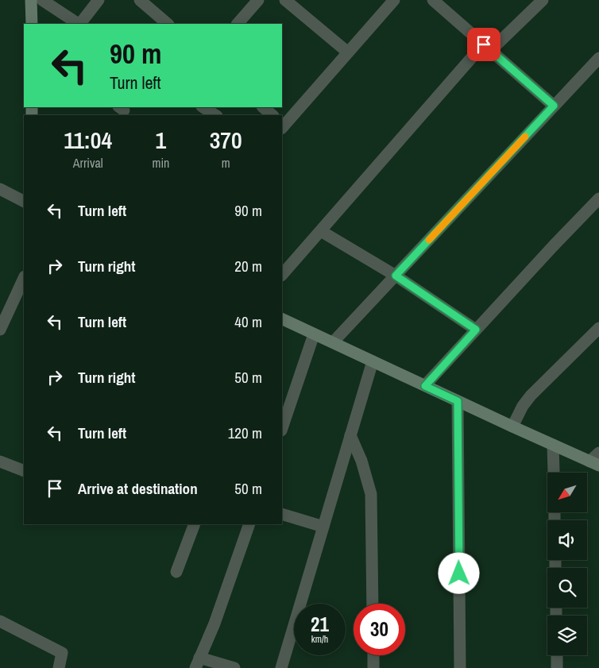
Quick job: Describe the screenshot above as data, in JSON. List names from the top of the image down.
{
  "north": "bottom left",
  "page": {
    "turn": ["90 m", "Turn left"],
    "eta": [
      "11:04",
      "Arrival",
      "1",
      "min",
      "370",
      "m"
    ],
    "list": [
      {
        "name": "Turn left",
        "value": "90 m"
      },
      {
        "name": "Turn right",
        "value": "20 m"
      },
      {
        "name": "Turn left",
        "value": "40 m"
      },
      {
        "name": "Turn right",
        "value": "50 m"
      },
      {
        "name": "Turn left",
        "value": "120 m"
      },
      {
        "name": "Arrive at destination",
        "value": "50 m"
      }
    ],
    "speed": "21 km/h",
    "limit": "30"
  }
}
